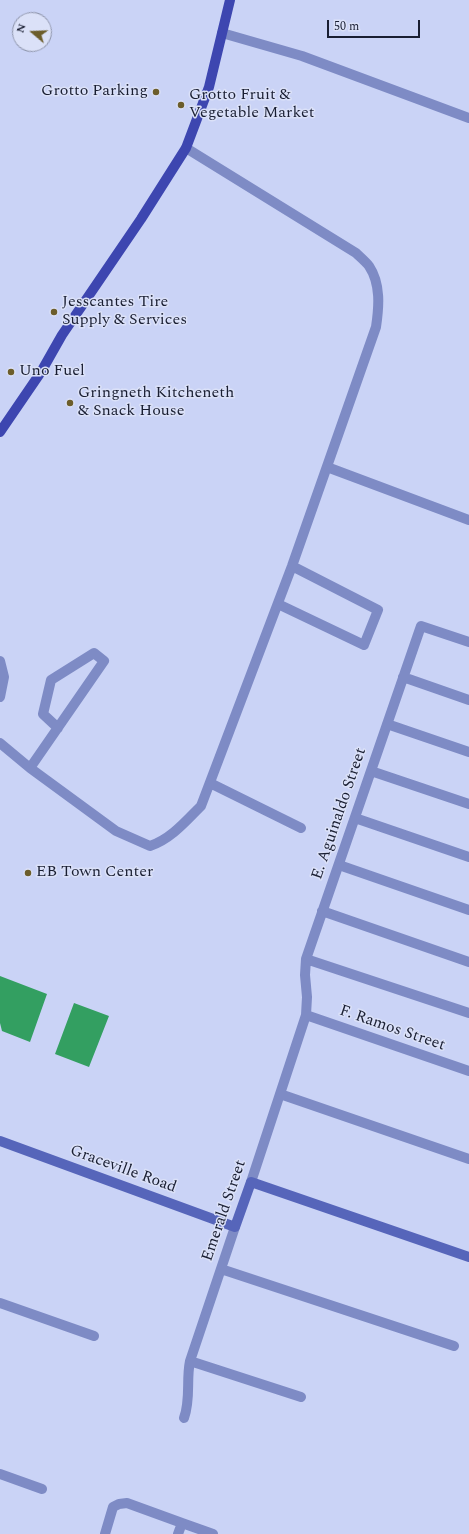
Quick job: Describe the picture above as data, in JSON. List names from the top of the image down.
{
  "streets": {
    "street": [
      "E. Aguinaldo Street",
      "F. Ramos Street",
      "Graceville Road",
      "Emerald Street"
    ]
  },
  "crossings": [
    ["E. Aguinaldo Street", "F. Ramos Street"],
    ["E. Aguinaldo Street", "Emerald Street"],
    ["F. Ramos Street", "Emerald Street"],
    ["Graceville Road", "Emerald Street"]
  ],
  "places": [
    "Grotto Parking",
    "Grotto Fruit & Vegetable Market",
    "Jesscantes Tire Supply & Services",
    "Uno Fuel",
    "Gringneth Kitcheneth & Snack House",
    "EB Town Center"
  ],
  "scale_bar": "50 m",
  "north": "left"
}
